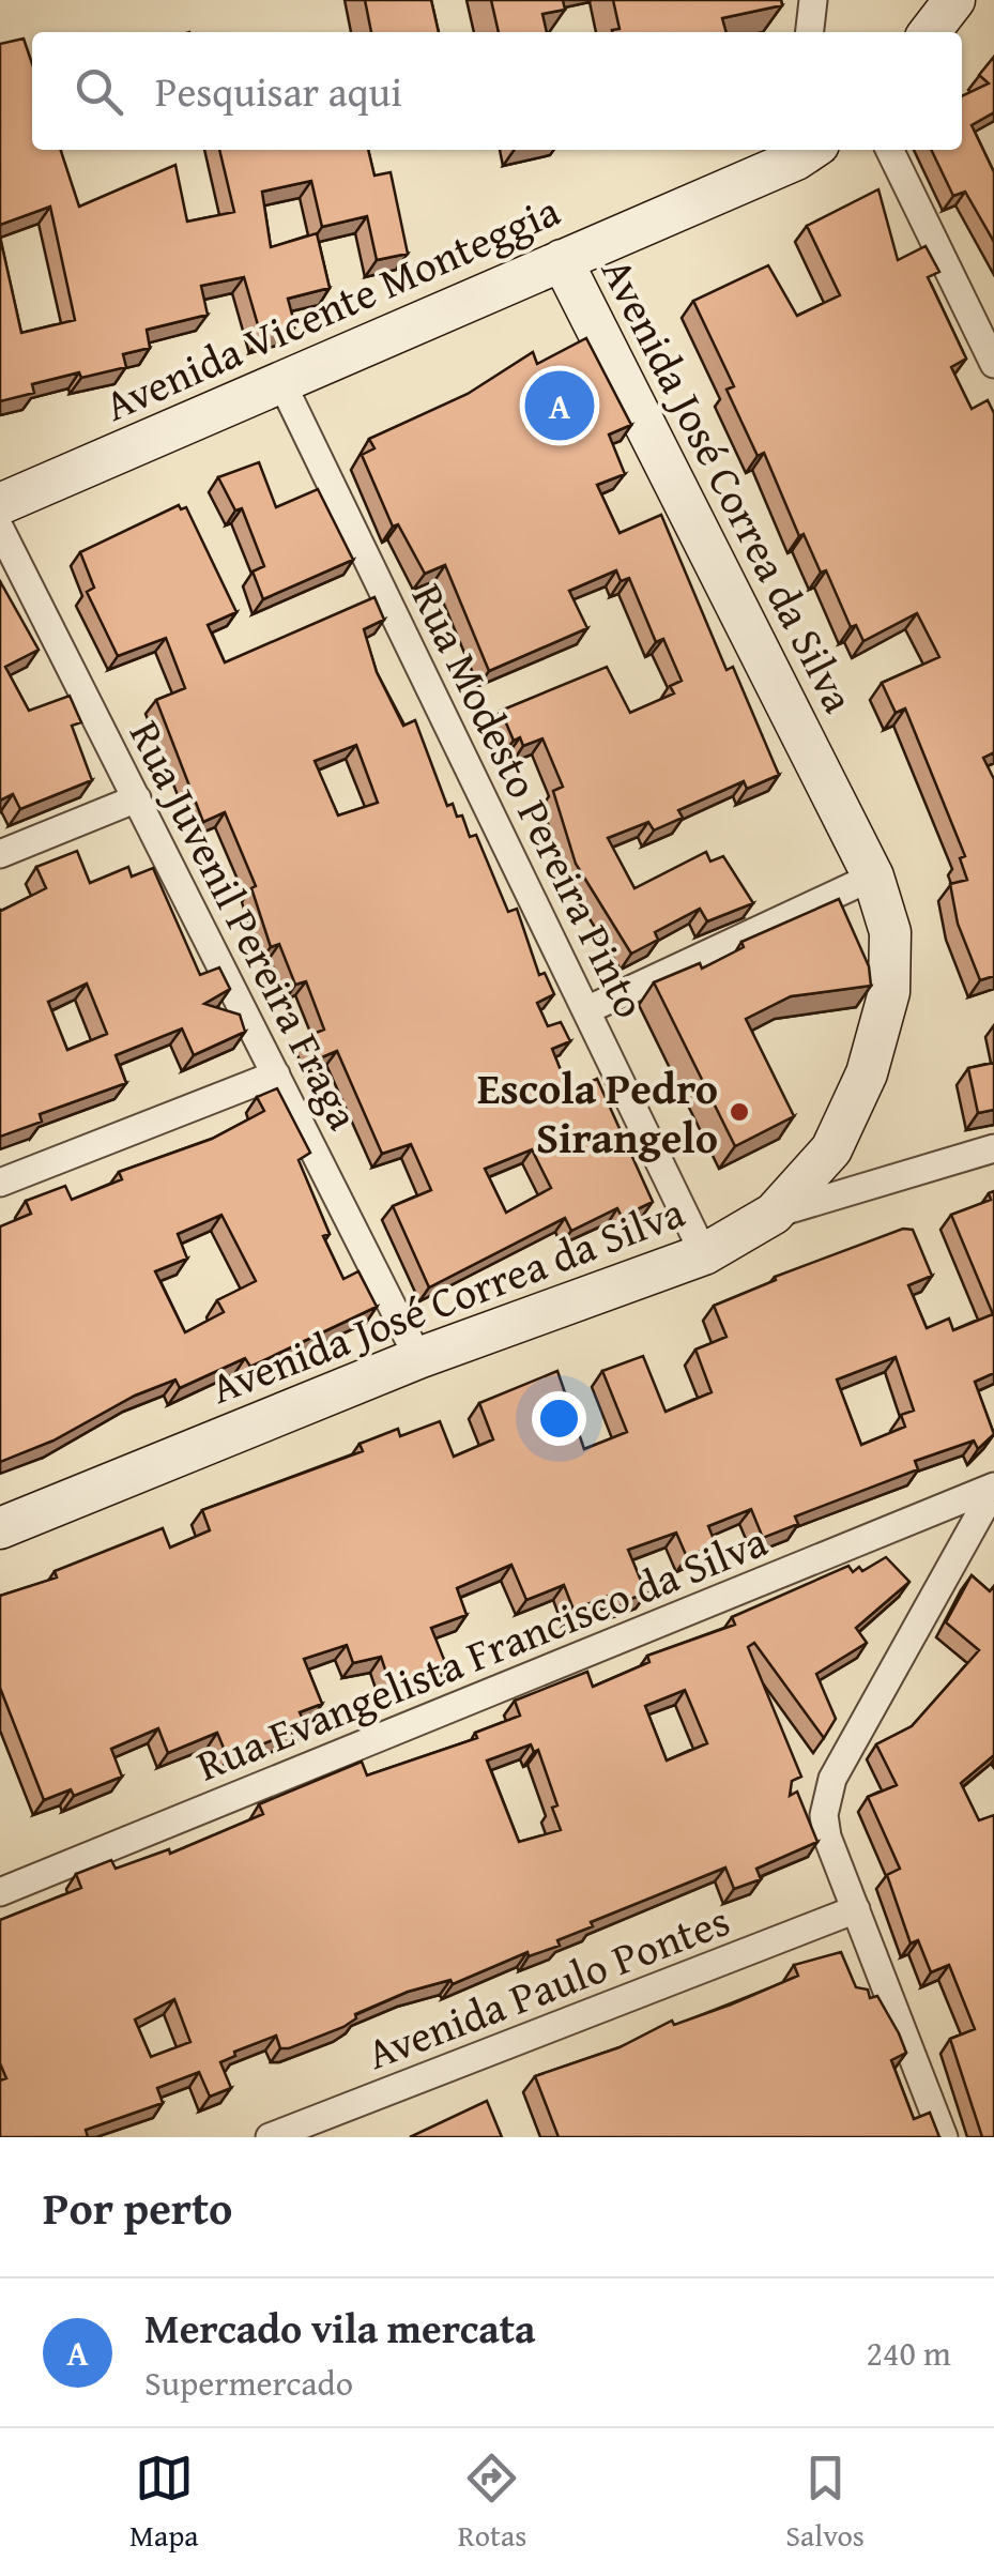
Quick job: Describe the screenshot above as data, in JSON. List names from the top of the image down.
{
  "streets": {
    "street": [
      "Avenida Vicente Monteggia",
      "Avenida José Correa da Silva",
      "Rua Modesto Pereira Pinto",
      "Rua Juvenil Pereira Fraga",
      "Rua Evangelista Francisco da Silva",
      "Avenida Paulo Pontes"
    ]
  },
  "crossings": [
    ["Avenida Vicente Monteggia", "Avenida José Correa da Silva"],
    ["Avenida Vicente Monteggia", "Rua Modesto Pereira Pinto"],
    ["Avenida José Correa da Silva", "Rua Modesto Pereira Pinto"],
    ["Avenida José Correa da Silva", "Rua Juvenil Pereira Fraga"]
  ],
  "places": ["Escola Pedro Sirangelo"],
  "page": {
    "search": "Pesquisar aqui",
    "pins": "A",
    "heading": "Por perto",
    "list": [
      {
        "mark": "A",
        "name": "Mercado vila mercata",
        "note": "Supermercado",
        "value": "240 m"
      }
    ],
    "nav": ["Mapa", "Rotas", "Salvos"]
  }
}
